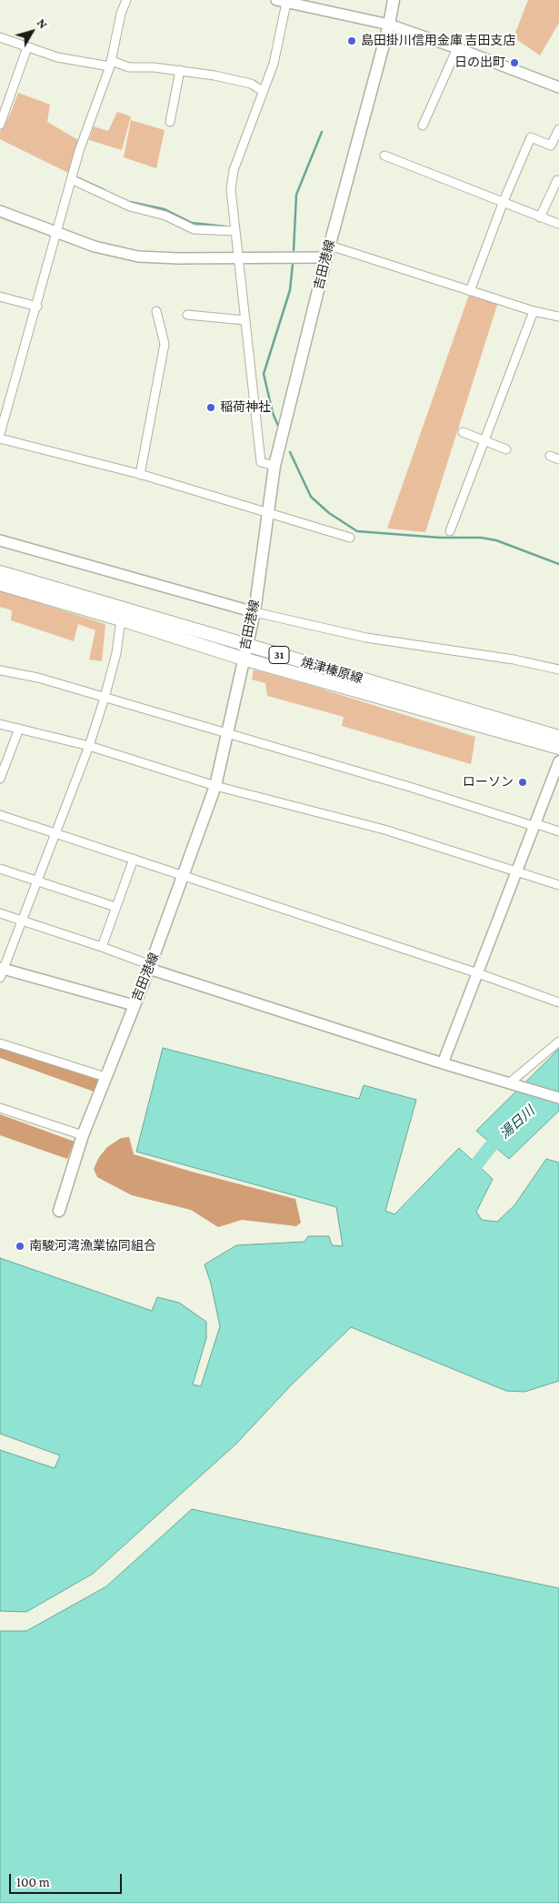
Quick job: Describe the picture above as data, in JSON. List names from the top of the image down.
{
  "streets": {
    "main road": ["吉田港線", "31", "焼津榛原線"]
  },
  "crossings": [
    ["吉田港線", "焼津榛原線"]
  ],
  "water": ["湯日川"],
  "places": [
    "島田掛川信用金庫 吉田支店",
    "日の出町",
    "稲荷神社",
    "ローソン",
    "南駿河湾漁業協同組合"
  ],
  "scale_bar": "100 m",
  "north": "top right"
}
